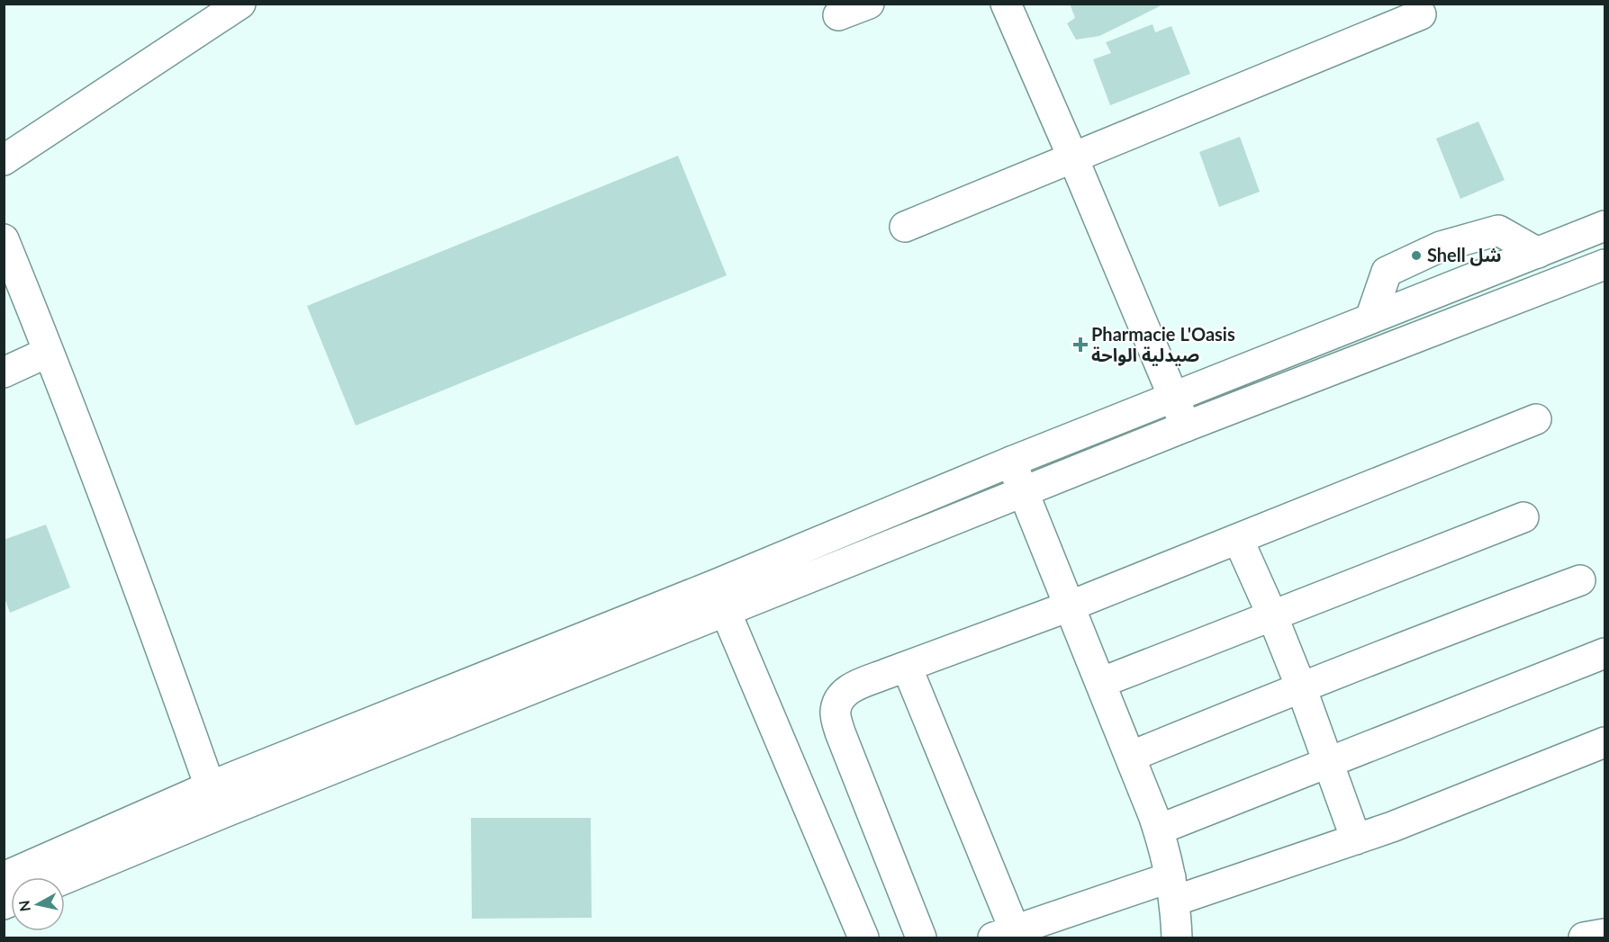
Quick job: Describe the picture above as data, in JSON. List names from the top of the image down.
{
  "places": {
    "other": ["Shell شل"],
    "health": ["Pharmacie L'Oasis صيدلية الواحة"]
  },
  "north": "left"
}
